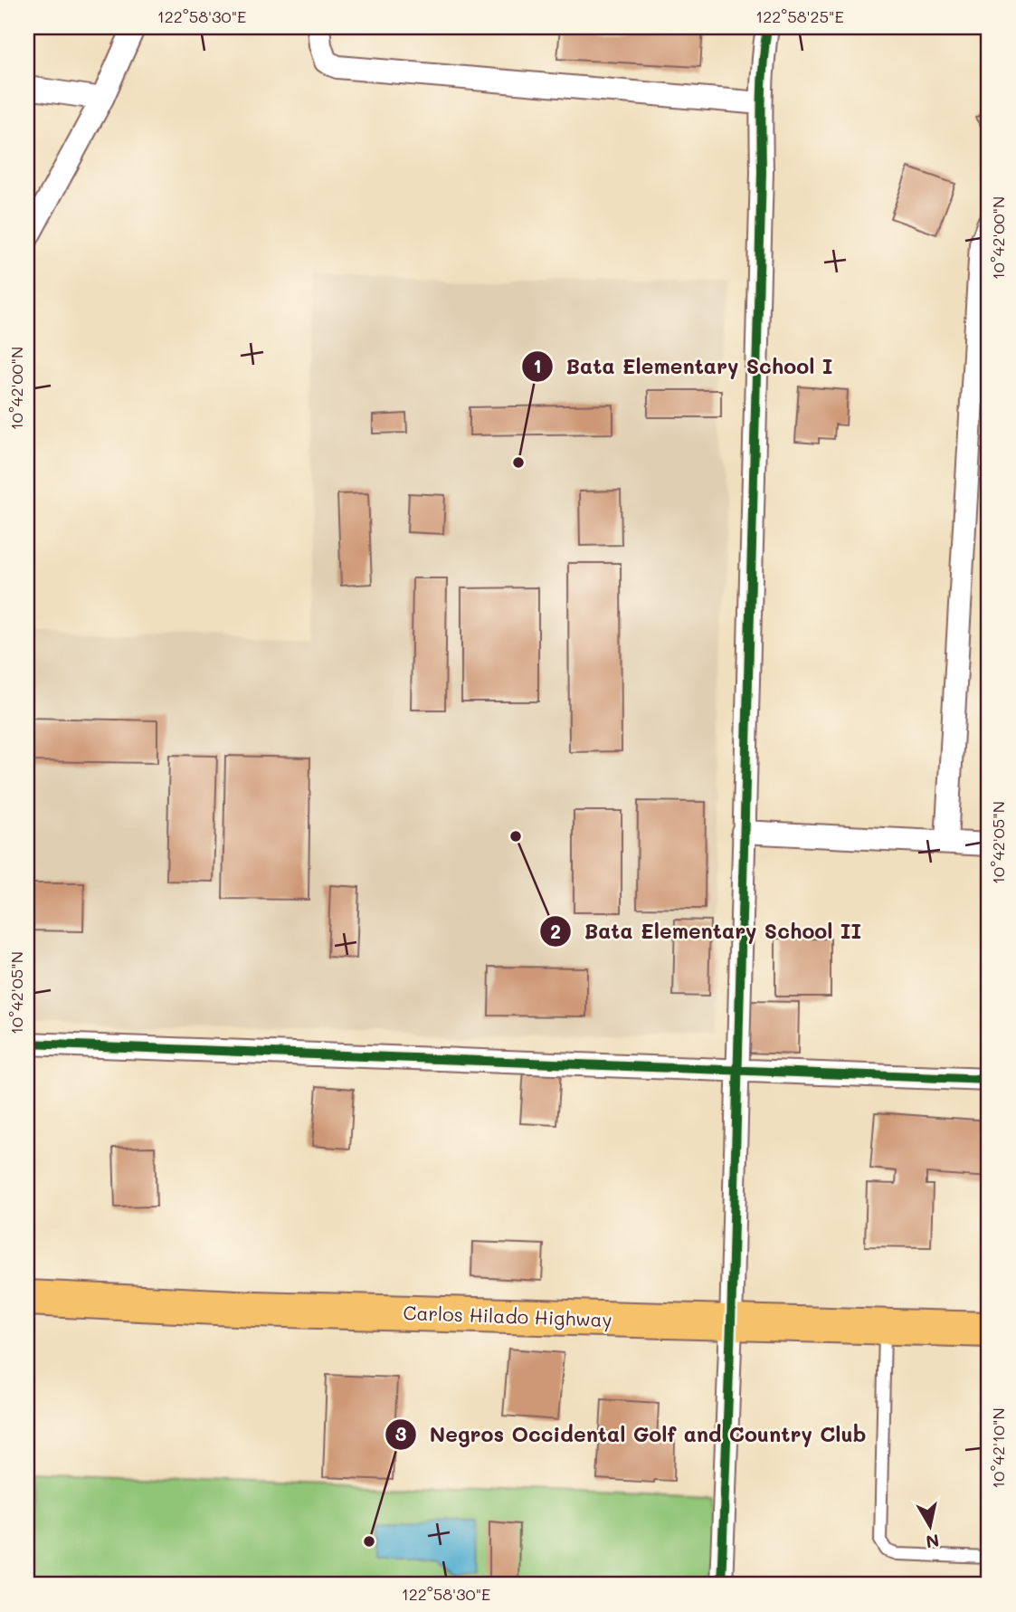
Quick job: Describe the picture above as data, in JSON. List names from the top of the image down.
{
  "streets": {
    "main road": ["Carlos Hilado Highway"]
  },
  "places": ["Bata Elementary School I", "Bata Elementary School II", "Negros Occidental Golf and Country Club"],
  "north": "bottom",
  "coordinates": [
    "122°58'30\"E",
    "122°58'25\"E",
    "10°42'00\"N",
    "10°42'05\"N",
    "10°42'10\"N"
  ]
}
